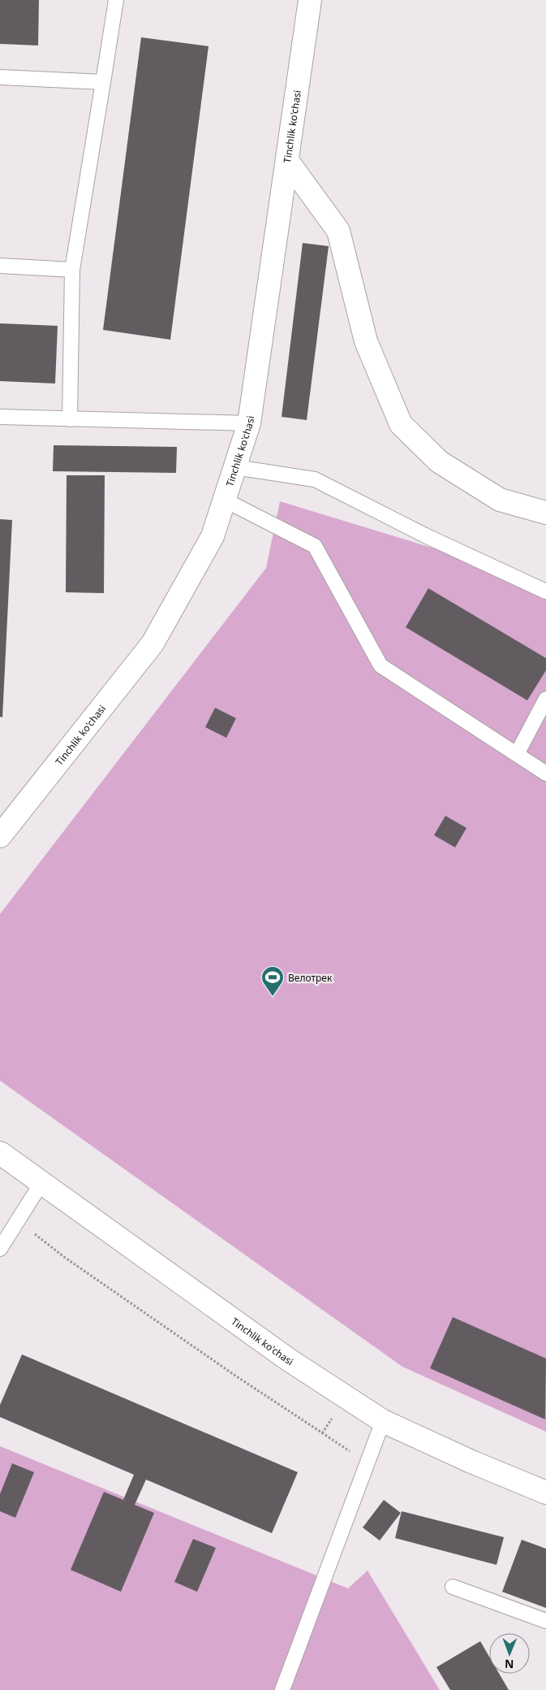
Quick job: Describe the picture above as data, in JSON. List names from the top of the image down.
{
  "streets": {
    "street": ["Tinchlik ko'chasi"]
  },
  "places": {
    "sports": ["Велотрек"]
  },
  "north": "bottom"
}
